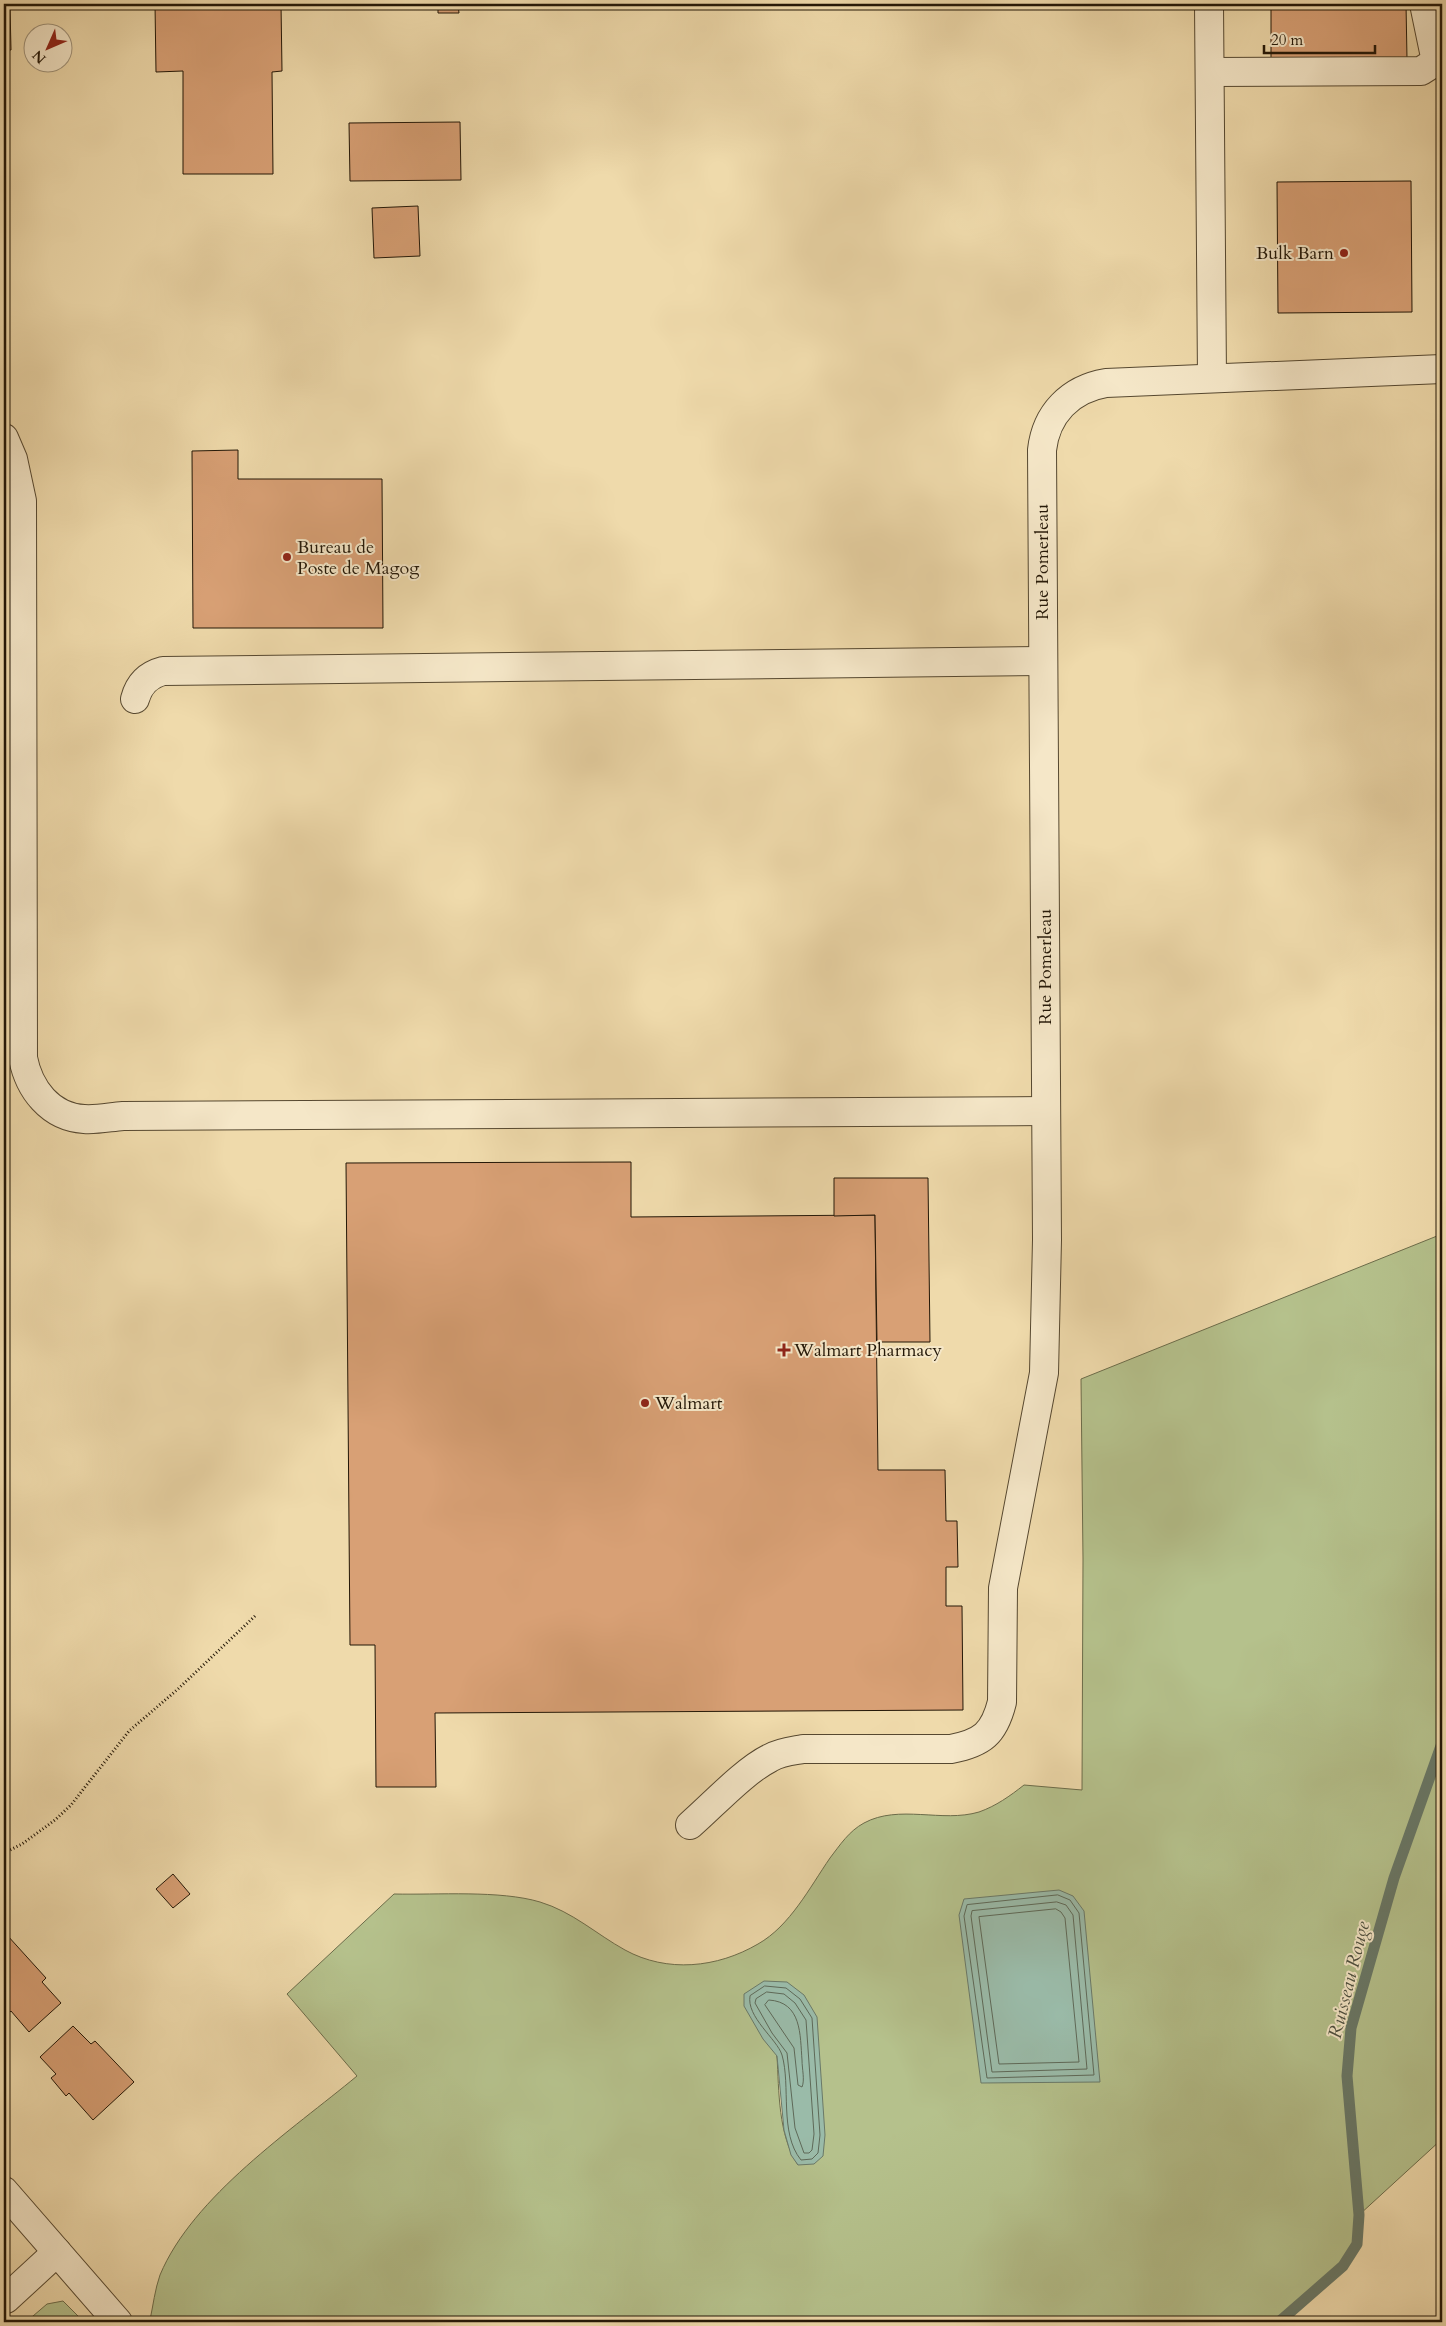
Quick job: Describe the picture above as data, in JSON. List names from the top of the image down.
{
  "streets": {
    "street": ["Rue Pomerleau"]
  },
  "water": ["Ruisseau Rouge"],
  "places": {
    "other": ["Bulk Barn", "Bureau de Poste de Magog", "Walmart"],
    "health": ["Walmart Pharmacy"]
  },
  "scale_bar": "20 m",
  "north": "bottom left"
}
